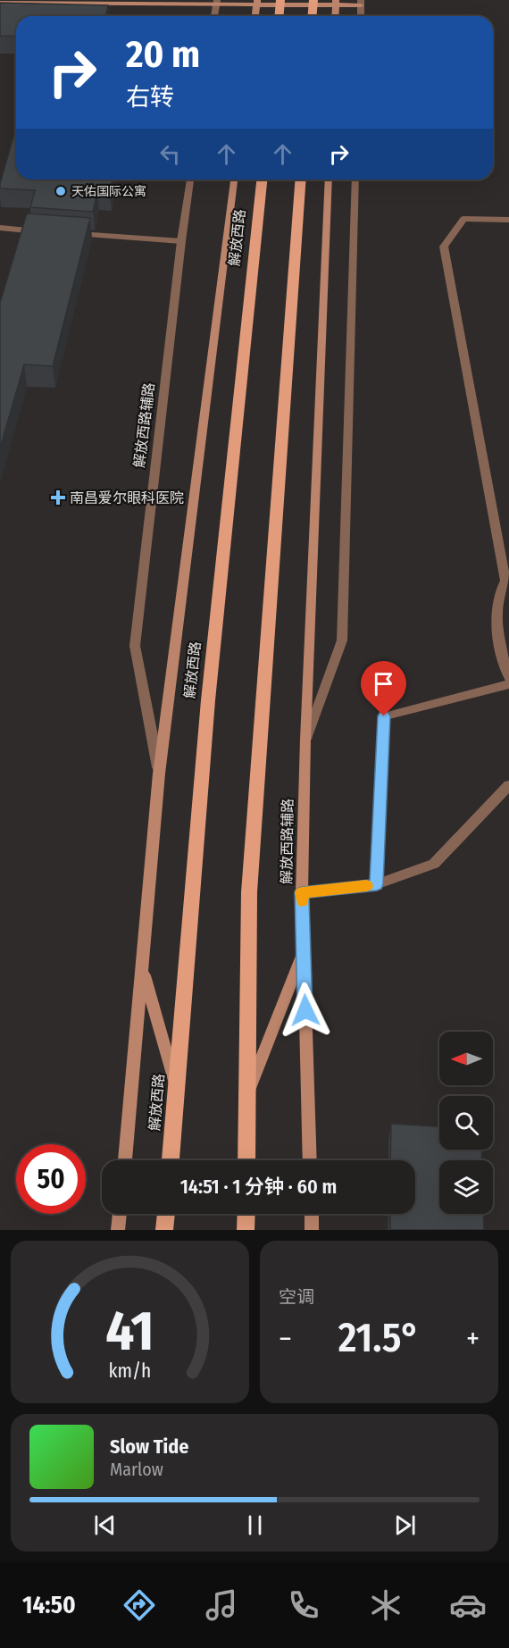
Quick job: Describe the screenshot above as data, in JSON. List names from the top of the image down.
{
  "streets": {
    "main road": ["解放西路", "解放西路辅路"]
  },
  "places": {
    "other": ["天佑国际公寓"],
    "health": ["南昌爱尔眼科医院"]
  },
  "north": "left",
  "page": {
    "turn": ["20 m", "右转"],
    "limit": "50",
    "trip": "14:51 · 1 分钟 · 60 m",
    "tile": "空调",
    "heat": ["−", "21.5°", "+"],
    "song": ["Slow Tide", "Marlow"],
    "tabs": "14:50",
    "gauge": ["41", "km/h"]
  }
}
